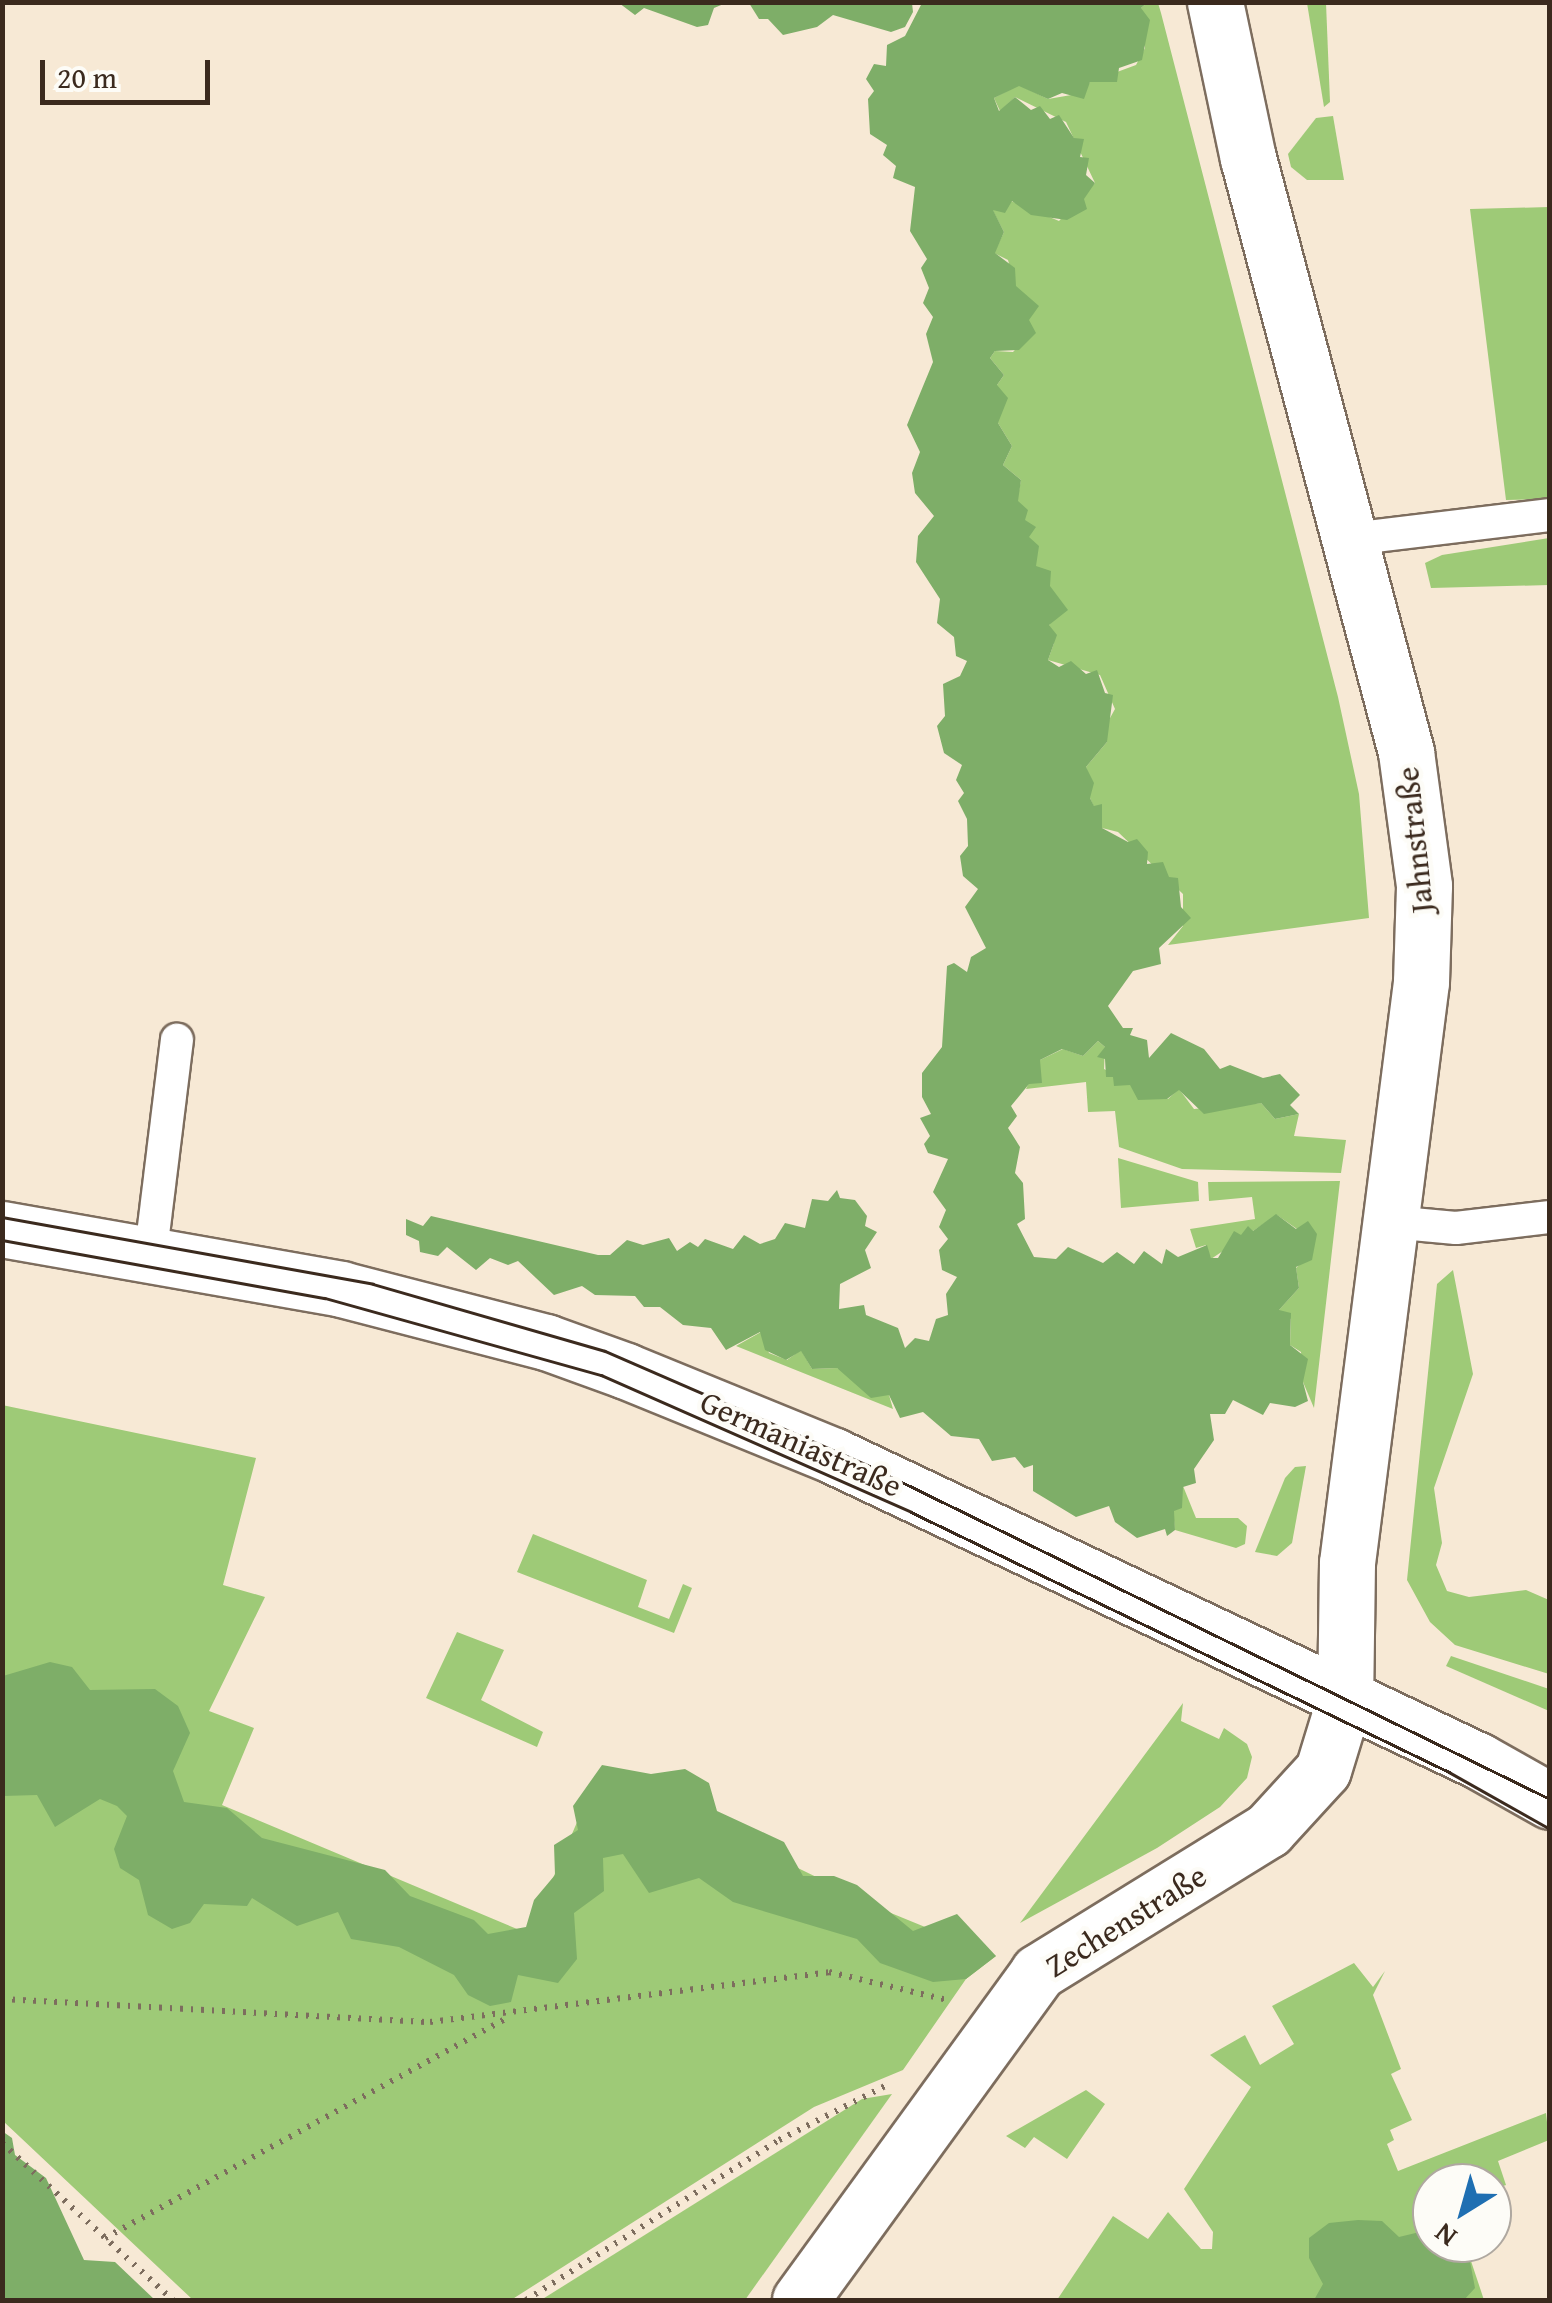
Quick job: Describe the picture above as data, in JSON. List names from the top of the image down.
{
  "streets": {
    "main road": ["Jahnstraße", "Germaniastraße", "Zechenstraße"]
  },
  "crossings": [
    ["Jahnstraße", "Germaniastraße"],
    ["Jahnstraße", "Zechenstraße"],
    ["Germaniastraße", "Zechenstraße"]
  ],
  "scale_bar": "20 m",
  "north": "bottom left"
}
